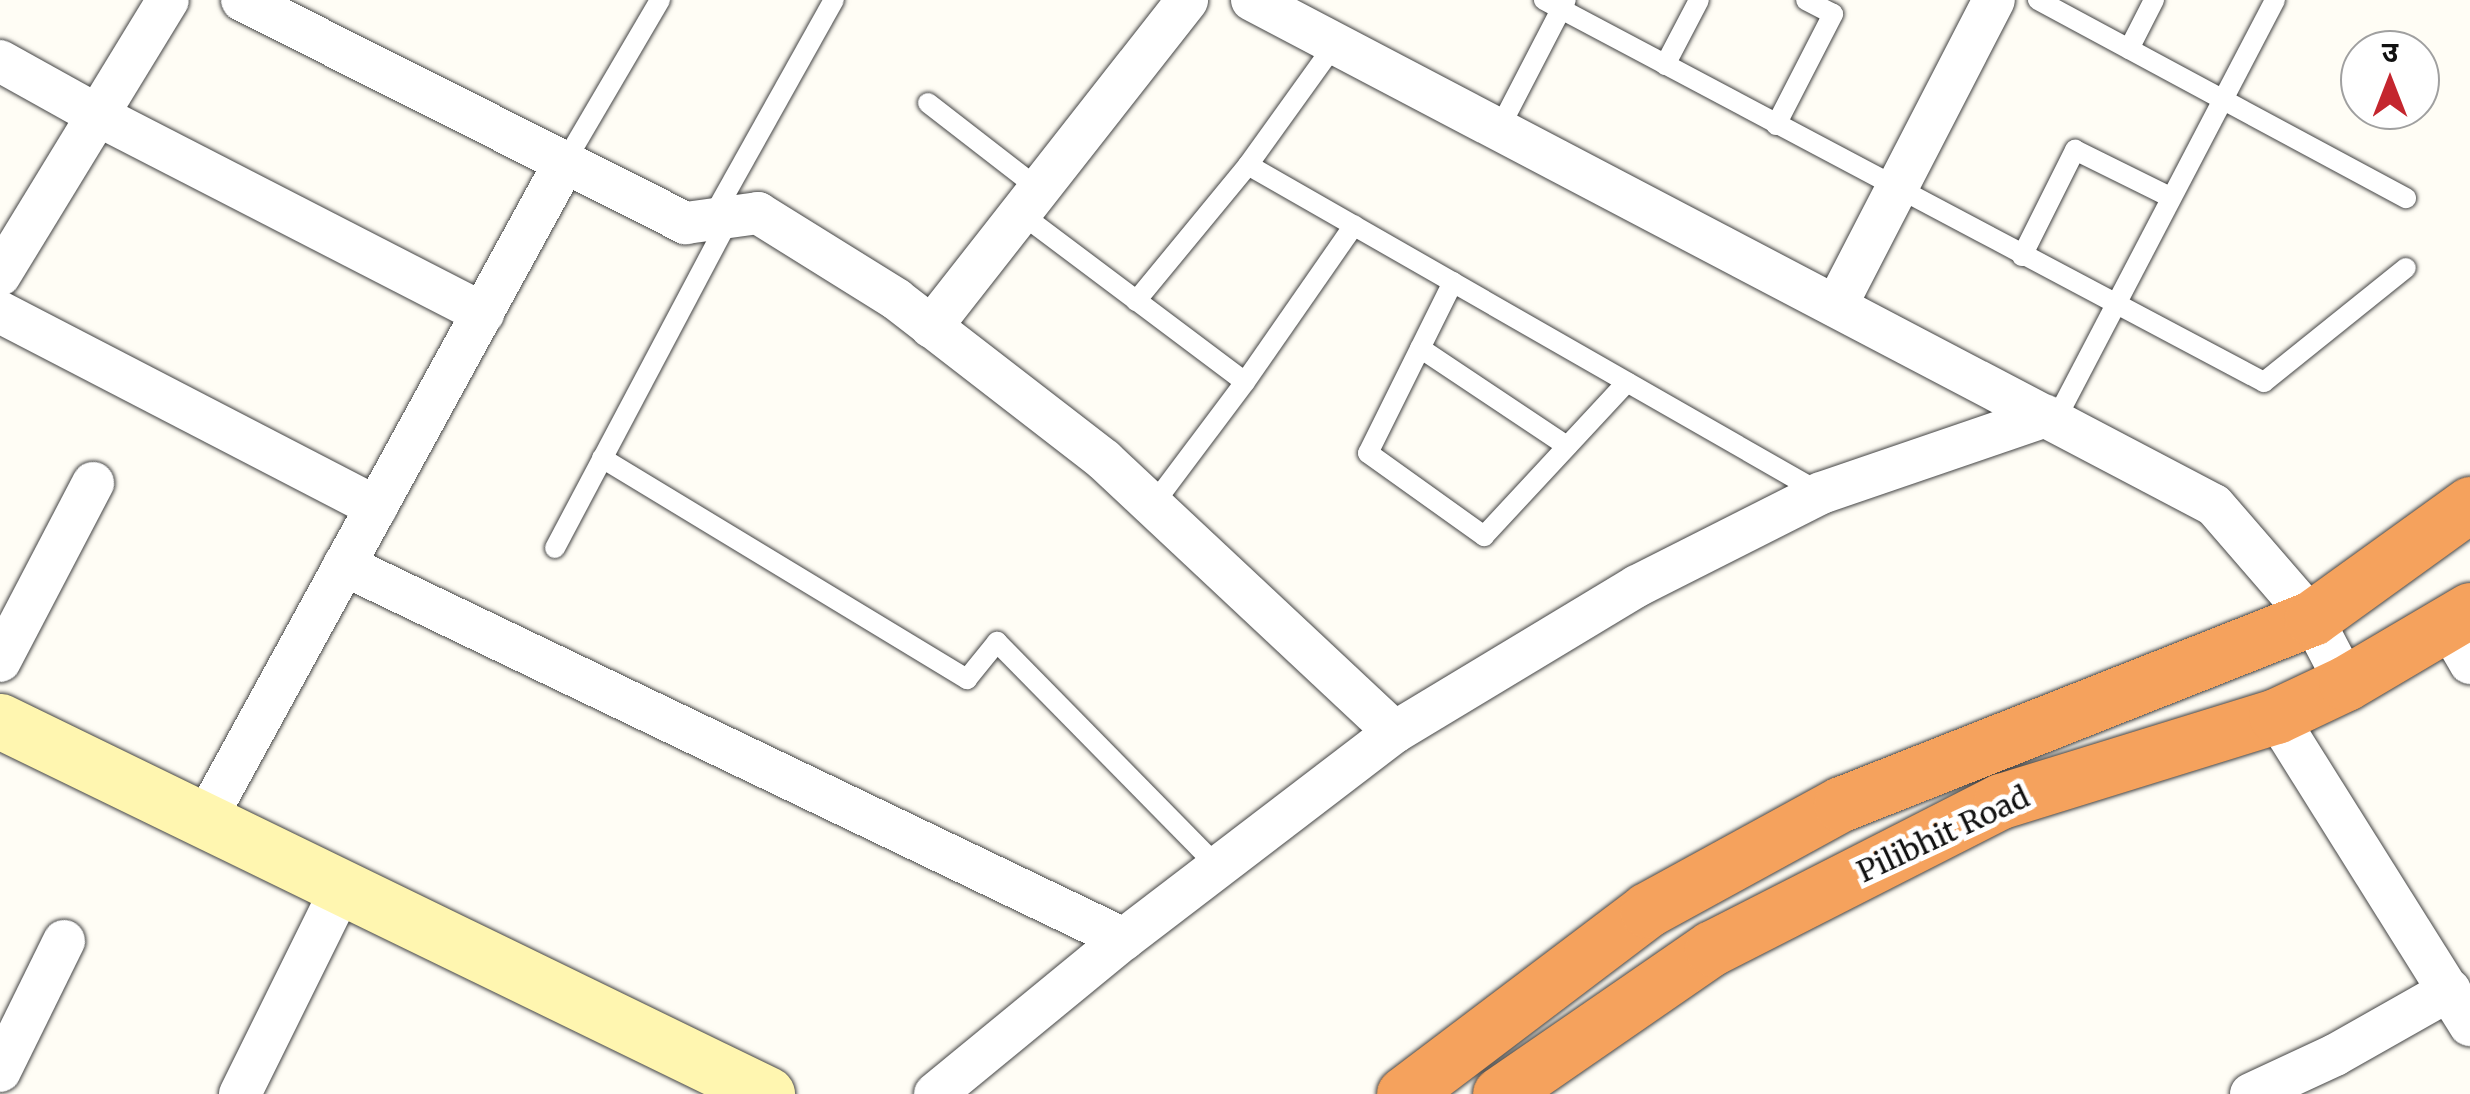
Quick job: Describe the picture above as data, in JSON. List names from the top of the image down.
{
  "streets": {
    "highway": ["Pilibhit Road"]
  },
  "north": "top"
}
